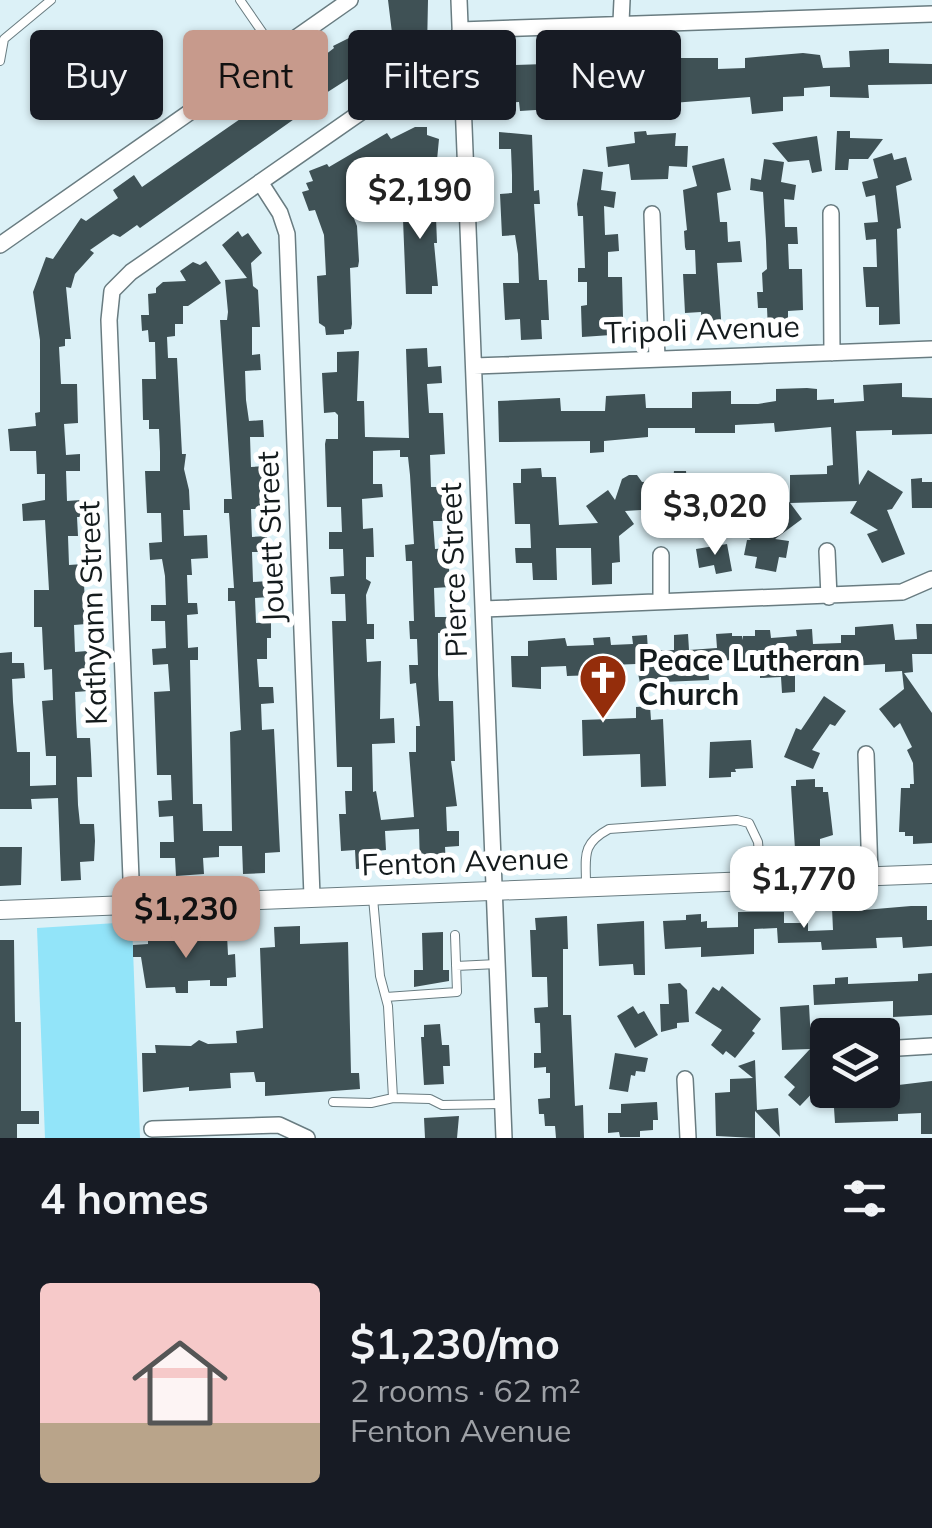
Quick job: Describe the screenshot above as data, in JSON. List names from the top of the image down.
{
  "streets": {
    "street": [
      "Tripoli Avenue",
      "Jouett Street",
      "Pierce Street",
      "Kathyann Street",
      "Fenton Avenue"
    ]
  },
  "crossings": [
    ["Tripoli Avenue", "Pierce Street"],
    ["Jouett Street", "Kathyann Street"],
    ["Jouett Street", "Fenton Avenue"],
    ["Pierce Street", "Fenton Avenue"],
    ["Kathyann Street", "Fenton Avenue"]
  ],
  "places": {
    "church": ["Peace Lutheran Church"]
  },
  "page": {
    "chip": [
      "Buy",
      "Rent",
      "Filters",
      "New"
    ],
    "price": [
      "$2,190",
      "$3,020",
      "$1,770",
      "$1,230"
    ],
    "heading": "4 homes",
    "list": [
      {
        "name": "$1,230/mo",
        "note": "2 rooms · 62 m² · Fenton Avenue"
      }
    ]
  }
}
